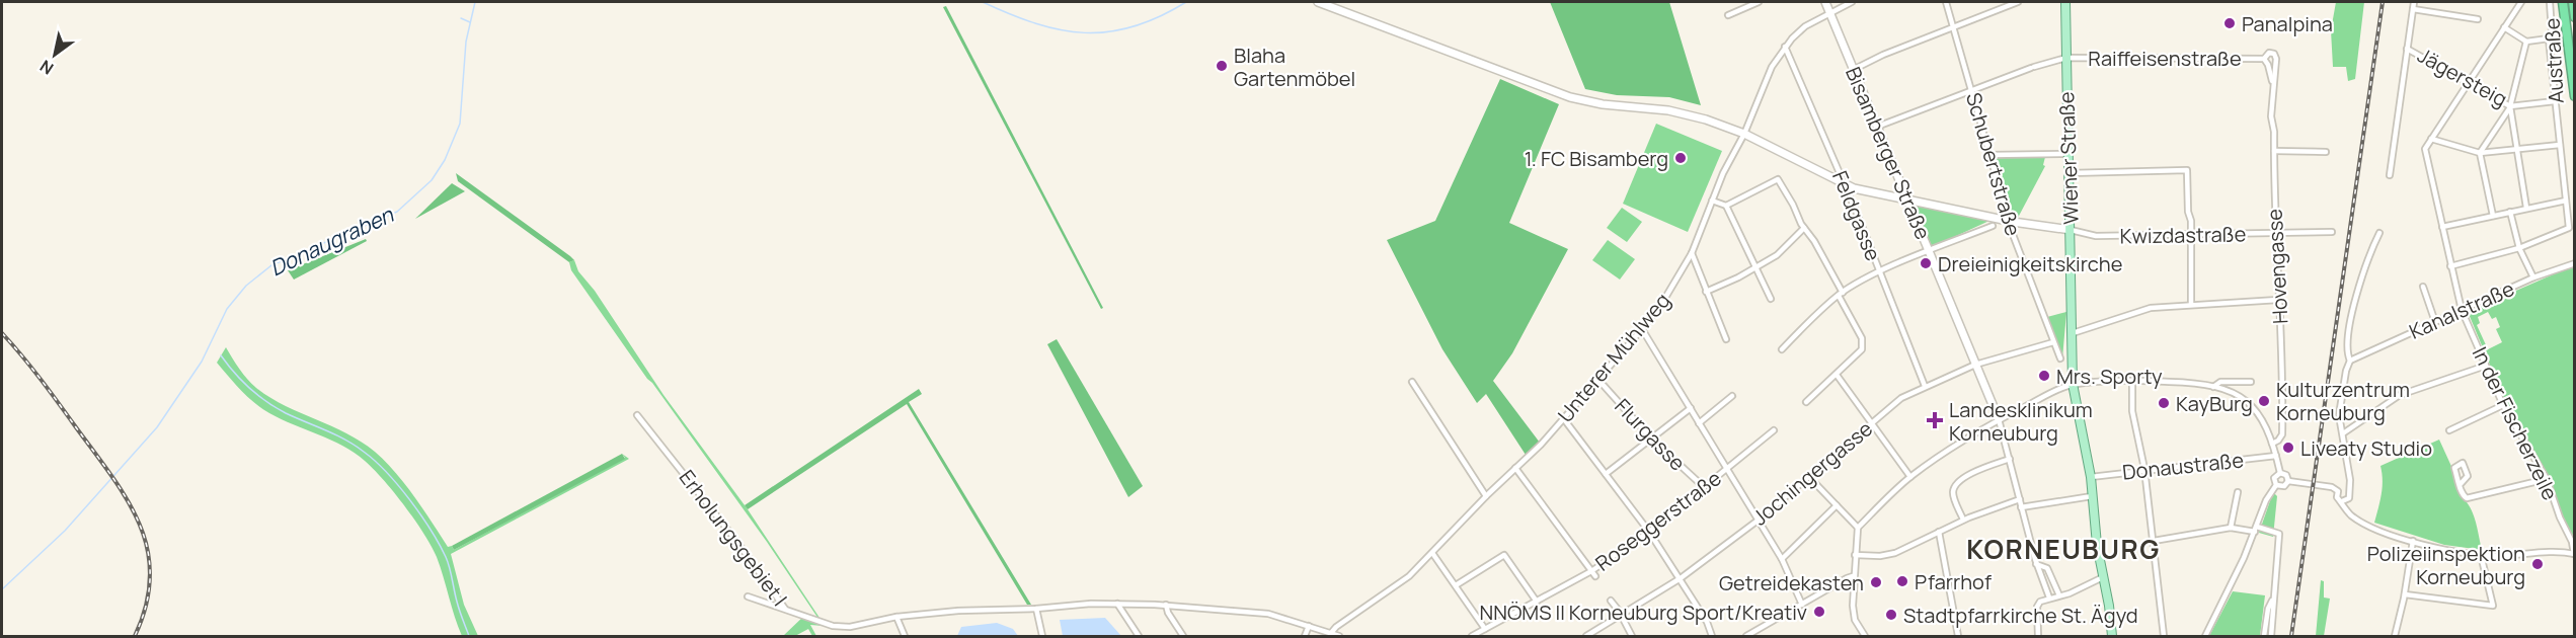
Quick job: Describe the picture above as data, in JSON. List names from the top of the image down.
{
  "streets": {
    "main road": ["Bisamberger Straße", "Wiener Straße"],
    "street": [
      "Raiffeisenstraße",
      "Austraße",
      "Jägersteig",
      "Schubertstraße",
      "Feldgasse",
      "Kwizdastraße",
      "Hovengasse",
      "Kanalstraße",
      "Unterer Mühlweg",
      "In der Fischerzeile",
      "Flurgasse",
      "Donaustraße",
      "Jochingergasse",
      "Roseggerstraße",
      "Erholungsgebiet I"
    ]
  },
  "crossings": [
    ["Raiffeisenstraße", "Bisamberger Straße"],
    ["Raiffeisenstraße", "Wiener Straße"],
    ["Raiffeisenstraße", "Schubertstraße"],
    ["Raiffeisenstraße", "Hovengasse"],
    ["Austraße", "Jägersteig"],
    ["Bisamberger Straße", "Unterer Mühlweg"],
    ["Bisamberger Straße", "Jochingergasse"],
    ["Wiener Straße", "Kwizdastraße"],
    ["Wiener Straße", "Donaustraße"],
    ["Schubertstraße", "Jochingergasse"],
    ["Feldgasse", "Unterer Mühlweg"],
    ["Feldgasse", "Jochingergasse"],
    ["Kwizdastraße", "Hovengasse"],
    ["Kanalstraße", "In der Fischerzeile"],
    ["Unterer Mühlweg", "Flurgasse"],
    ["Flurgasse", "Roseggerstraße"]
  ],
  "districts": ["KORNEUBURG"],
  "water": ["Donaugraben"],
  "places": {
    "other": [
      "Panalpina",
      "Blaha Gartenmöbel",
      "1. FC Bisamberg",
      "Dreieinigkeitskirche",
      "Mrs. Sporty",
      "Kulturzentrum Korneuburg",
      "KayBurg",
      "Liveaty Studio",
      "Polizeiinspektion Korneuburg",
      "Pfarrhof",
      "Getreidekasten",
      "NNÖMS II Korneuburg Sport/Kreativ",
      "Stadtpfarrkirche St. Ägyd"
    ],
    "health": ["Landesklinikum Korneuburg"]
  },
  "north": "bottom left"
}
